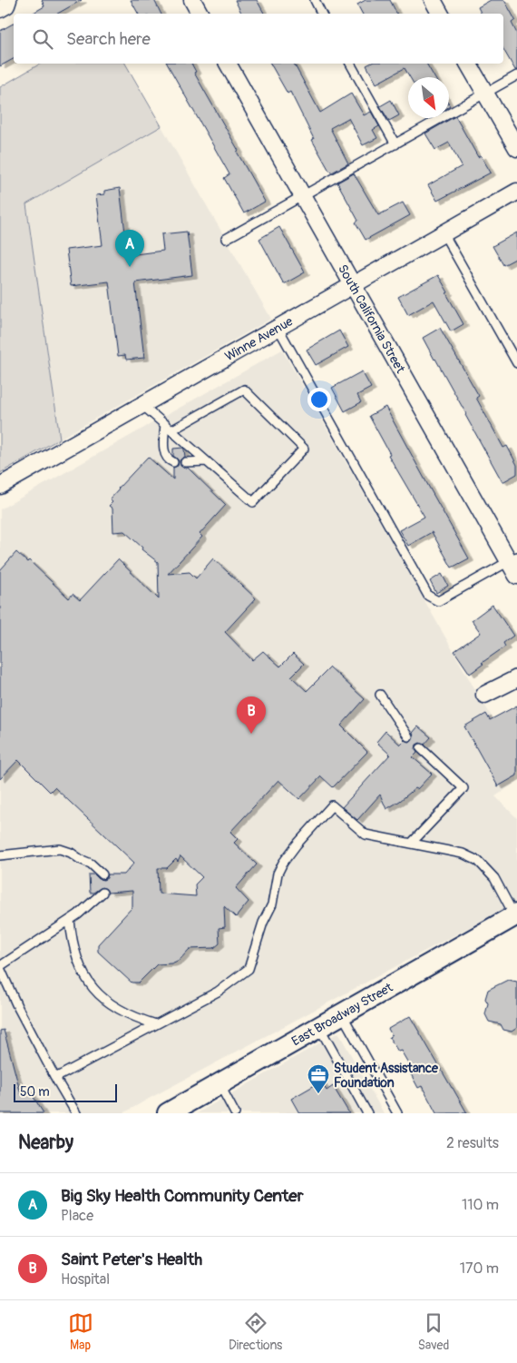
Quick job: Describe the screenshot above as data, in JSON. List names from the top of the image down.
{
  "streets": {
    "street": ["South California Street", "Winne Avenue", "East Broadway Street"]
  },
  "crossings": [
    ["South California Street", "Winne Avenue"]
  ],
  "places": {
    "office": ["Student Assistance Foundation"]
  },
  "scale_bar": "50 m",
  "north": "bottom right",
  "page": {
    "search": "Search here",
    "pins": ["A", "B"],
    "scale": "50 m",
    "heading": ["Nearby", "2 results"],
    "list": [
      {
        "mark": "A",
        "name": "Big Sky Health Community Center",
        "note": "Place",
        "value": "110 m"
      },
      {
        "mark": "B",
        "name": "Saint Peter's Health",
        "note": "Hospital",
        "value": "170 m"
      }
    ],
    "nav": ["Map", "Directions", "Saved"]
  }
}
